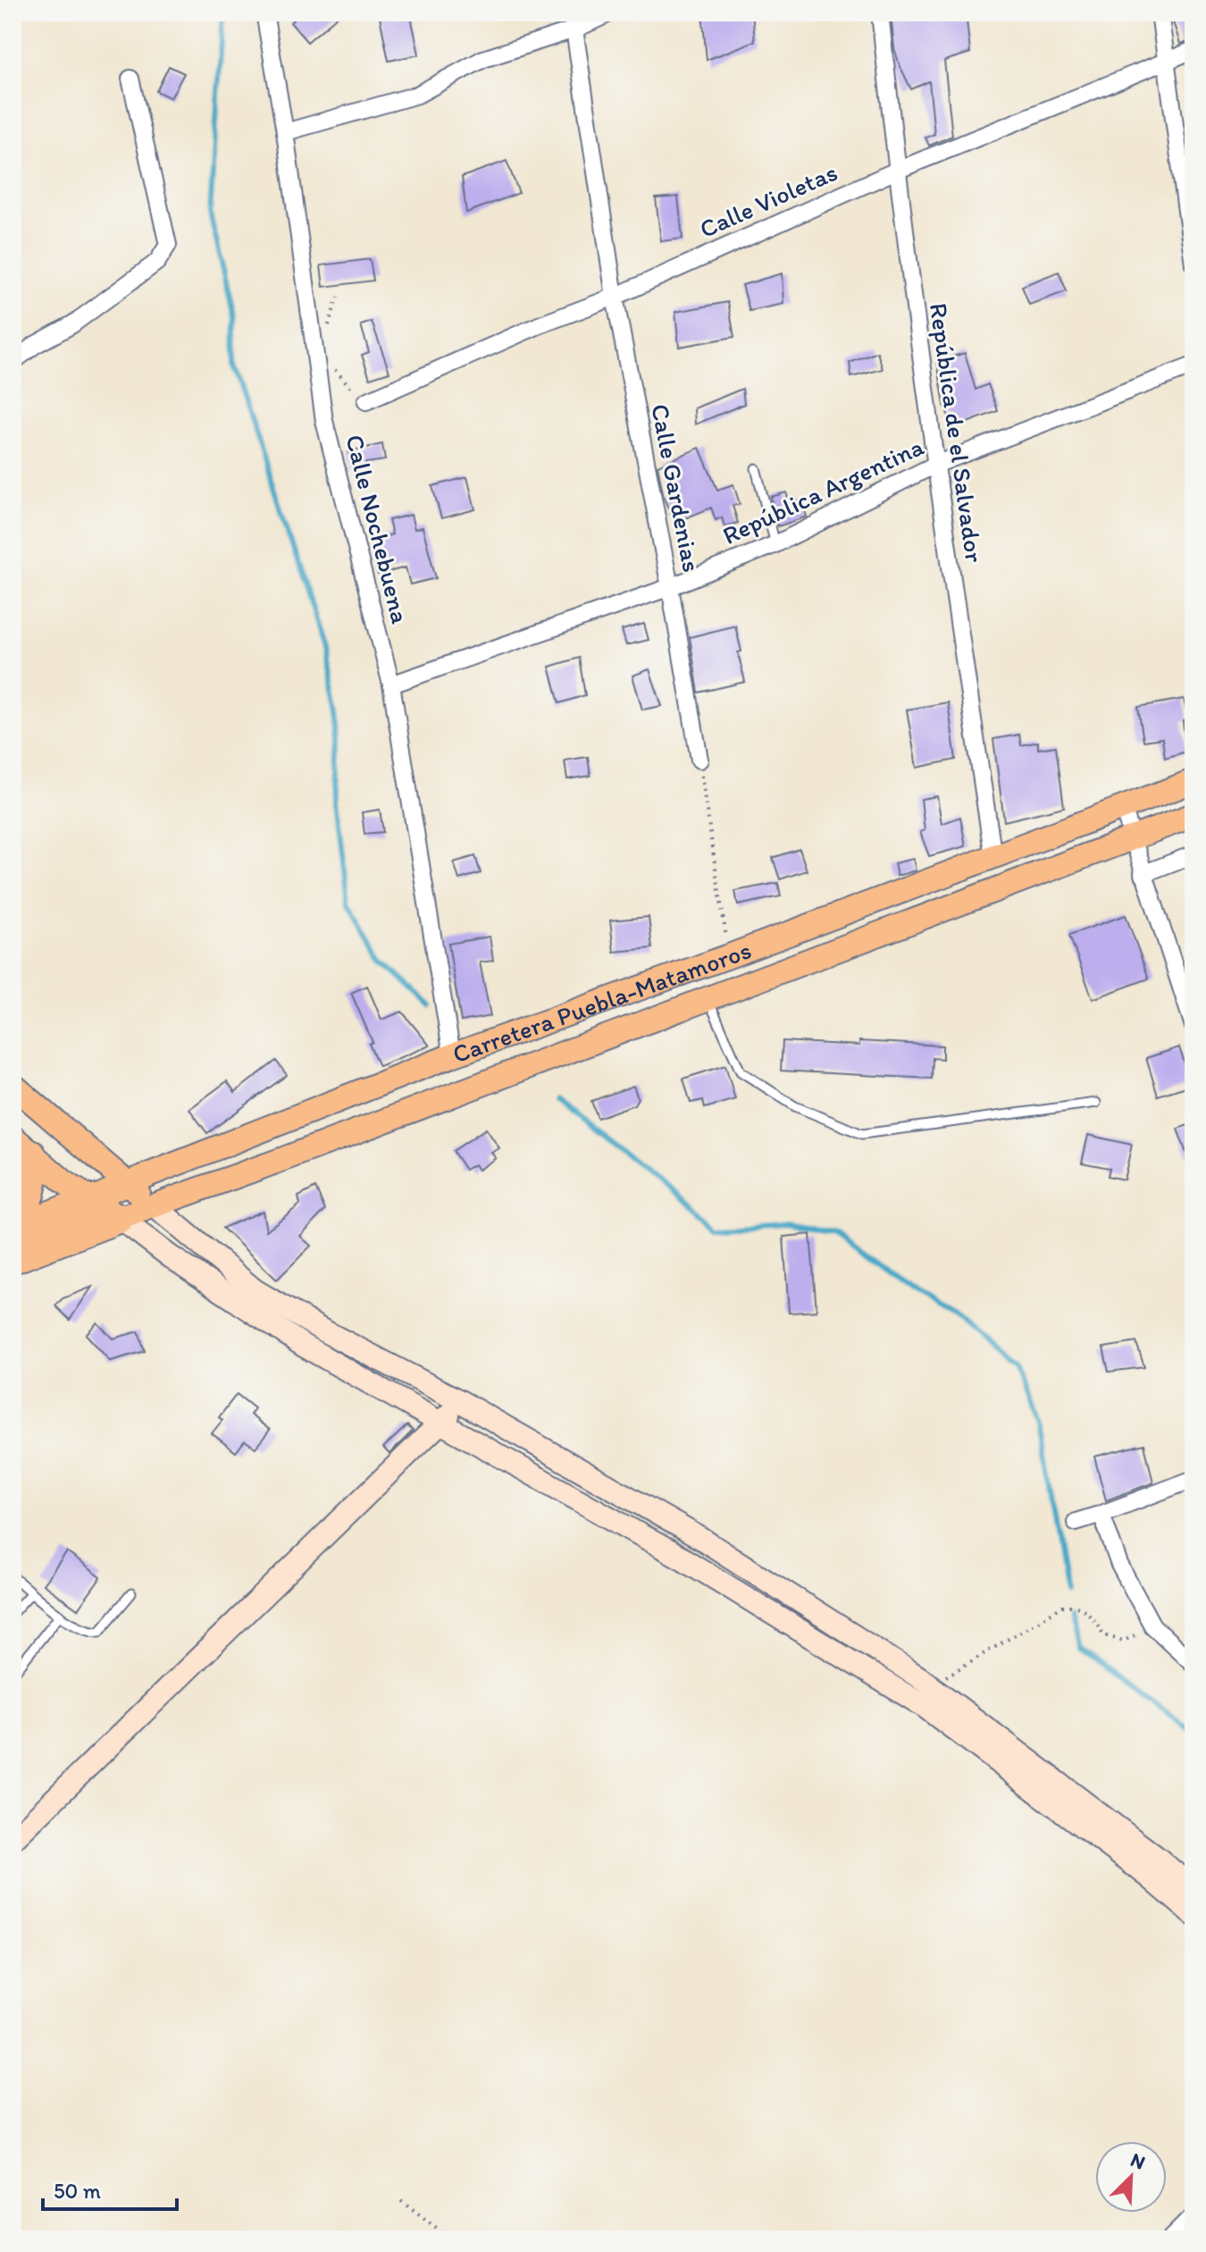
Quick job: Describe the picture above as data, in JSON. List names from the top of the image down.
{
  "streets": {
    "highway": ["Carretera Puebla-Matamoros"],
    "street": [
      "Calle Violetas",
      "República de el Salvador",
      "Calle Gardenias",
      "República Argentina",
      "Calle Nochebuena"
    ]
  },
  "crossings": [
    ["Calle Violetas", "República de el Salvador"],
    ["Calle Violetas", "Calle Gardenias"],
    ["República de el Salvador", "República Argentina"],
    ["República de el Salvador", "Carretera Puebla-Matamoros"],
    ["Calle Gardenias", "República Argentina"],
    ["República Argentina", "Calle Nochebuena"],
    ["Calle Nochebuena", "Carretera Puebla-Matamoros"]
  ],
  "scale_bar": "50 m",
  "north": "top right"
}
